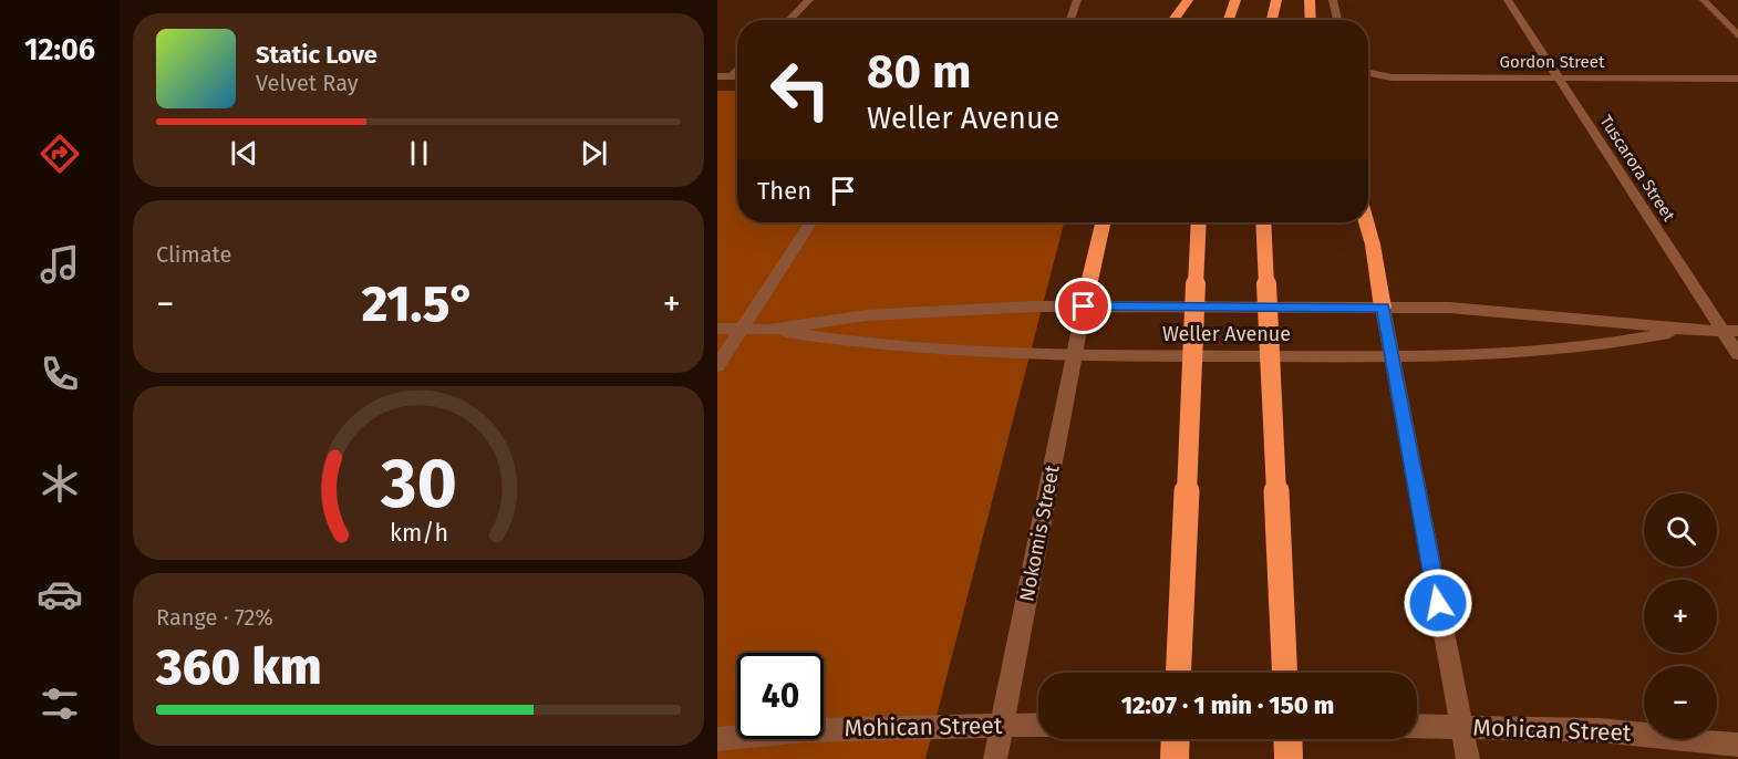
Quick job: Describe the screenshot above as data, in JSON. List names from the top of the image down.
{
  "streets": {
    "street": [
      "Gordon Street",
      "Tuscarora Street",
      "Weller Avenue",
      "Nokomis Street",
      "Mohican Street"
    ]
  },
  "crossings": [
    ["Gordon Street", "Tuscarora Street"],
    ["Tuscarora Street", "Weller Avenue"],
    ["Weller Avenue", "Nokomis Street"],
    ["Nokomis Street", "Mohican Street"]
  ],
  "page": {
    "tabs": "12:06",
    "turn": ["80 m", "Weller Avenue"],
    "song": ["Static Love", "Velvet Ray"],
    "then": "Then",
    "tile": [
      "Climate",
      ["Range · 72%", "360 km"]
    ],
    "heat": ["−", "21.5°", "+"],
    "map_buttons": ["+", "−"],
    "limit": "40",
    "trip": "12:07 · 1 min · 150 m",
    "gauge": ["30", "km/h"]
  }
}
